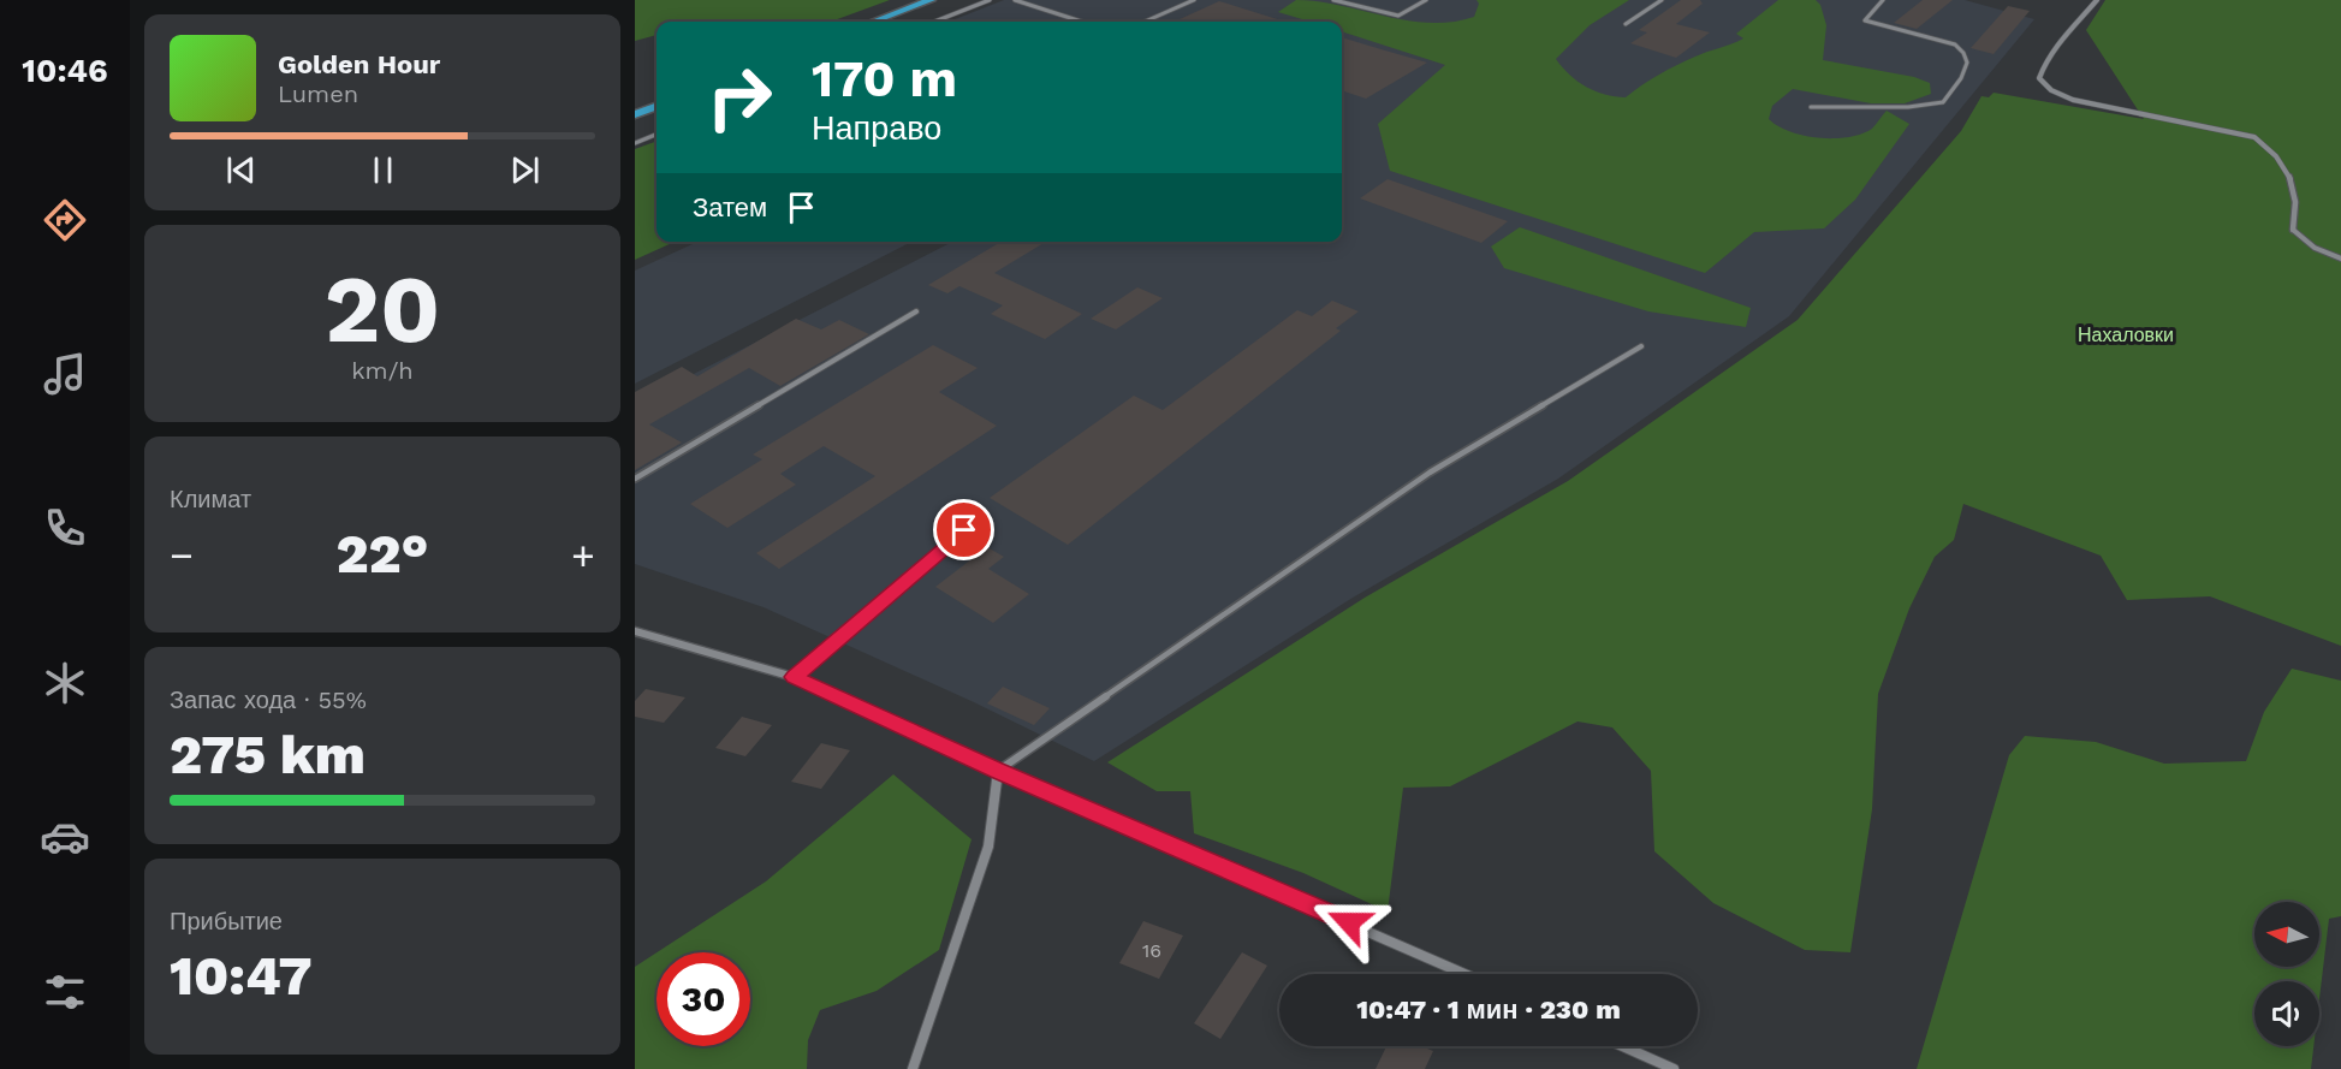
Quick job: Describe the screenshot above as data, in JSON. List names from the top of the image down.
{
  "parks": ["Нахаловки"],
  "house_numbers": ["16"],
  "north": "left",
  "page": {
    "tabs": "10:46",
    "turn": ["170 m", "Направо"],
    "song": ["Golden Hour", "Lumen"],
    "then": "Затем",
    "tile": [
      ["20", "km/h"],
      "Климат",
      ["Запас хода · 55%", "275 km"],
      ["Прибытие", "10:47"]
    ],
    "heat": ["−", "22°", "+"],
    "limit": "30",
    "trip": "10:47 · 1 мин · 230 m"
  }
}
